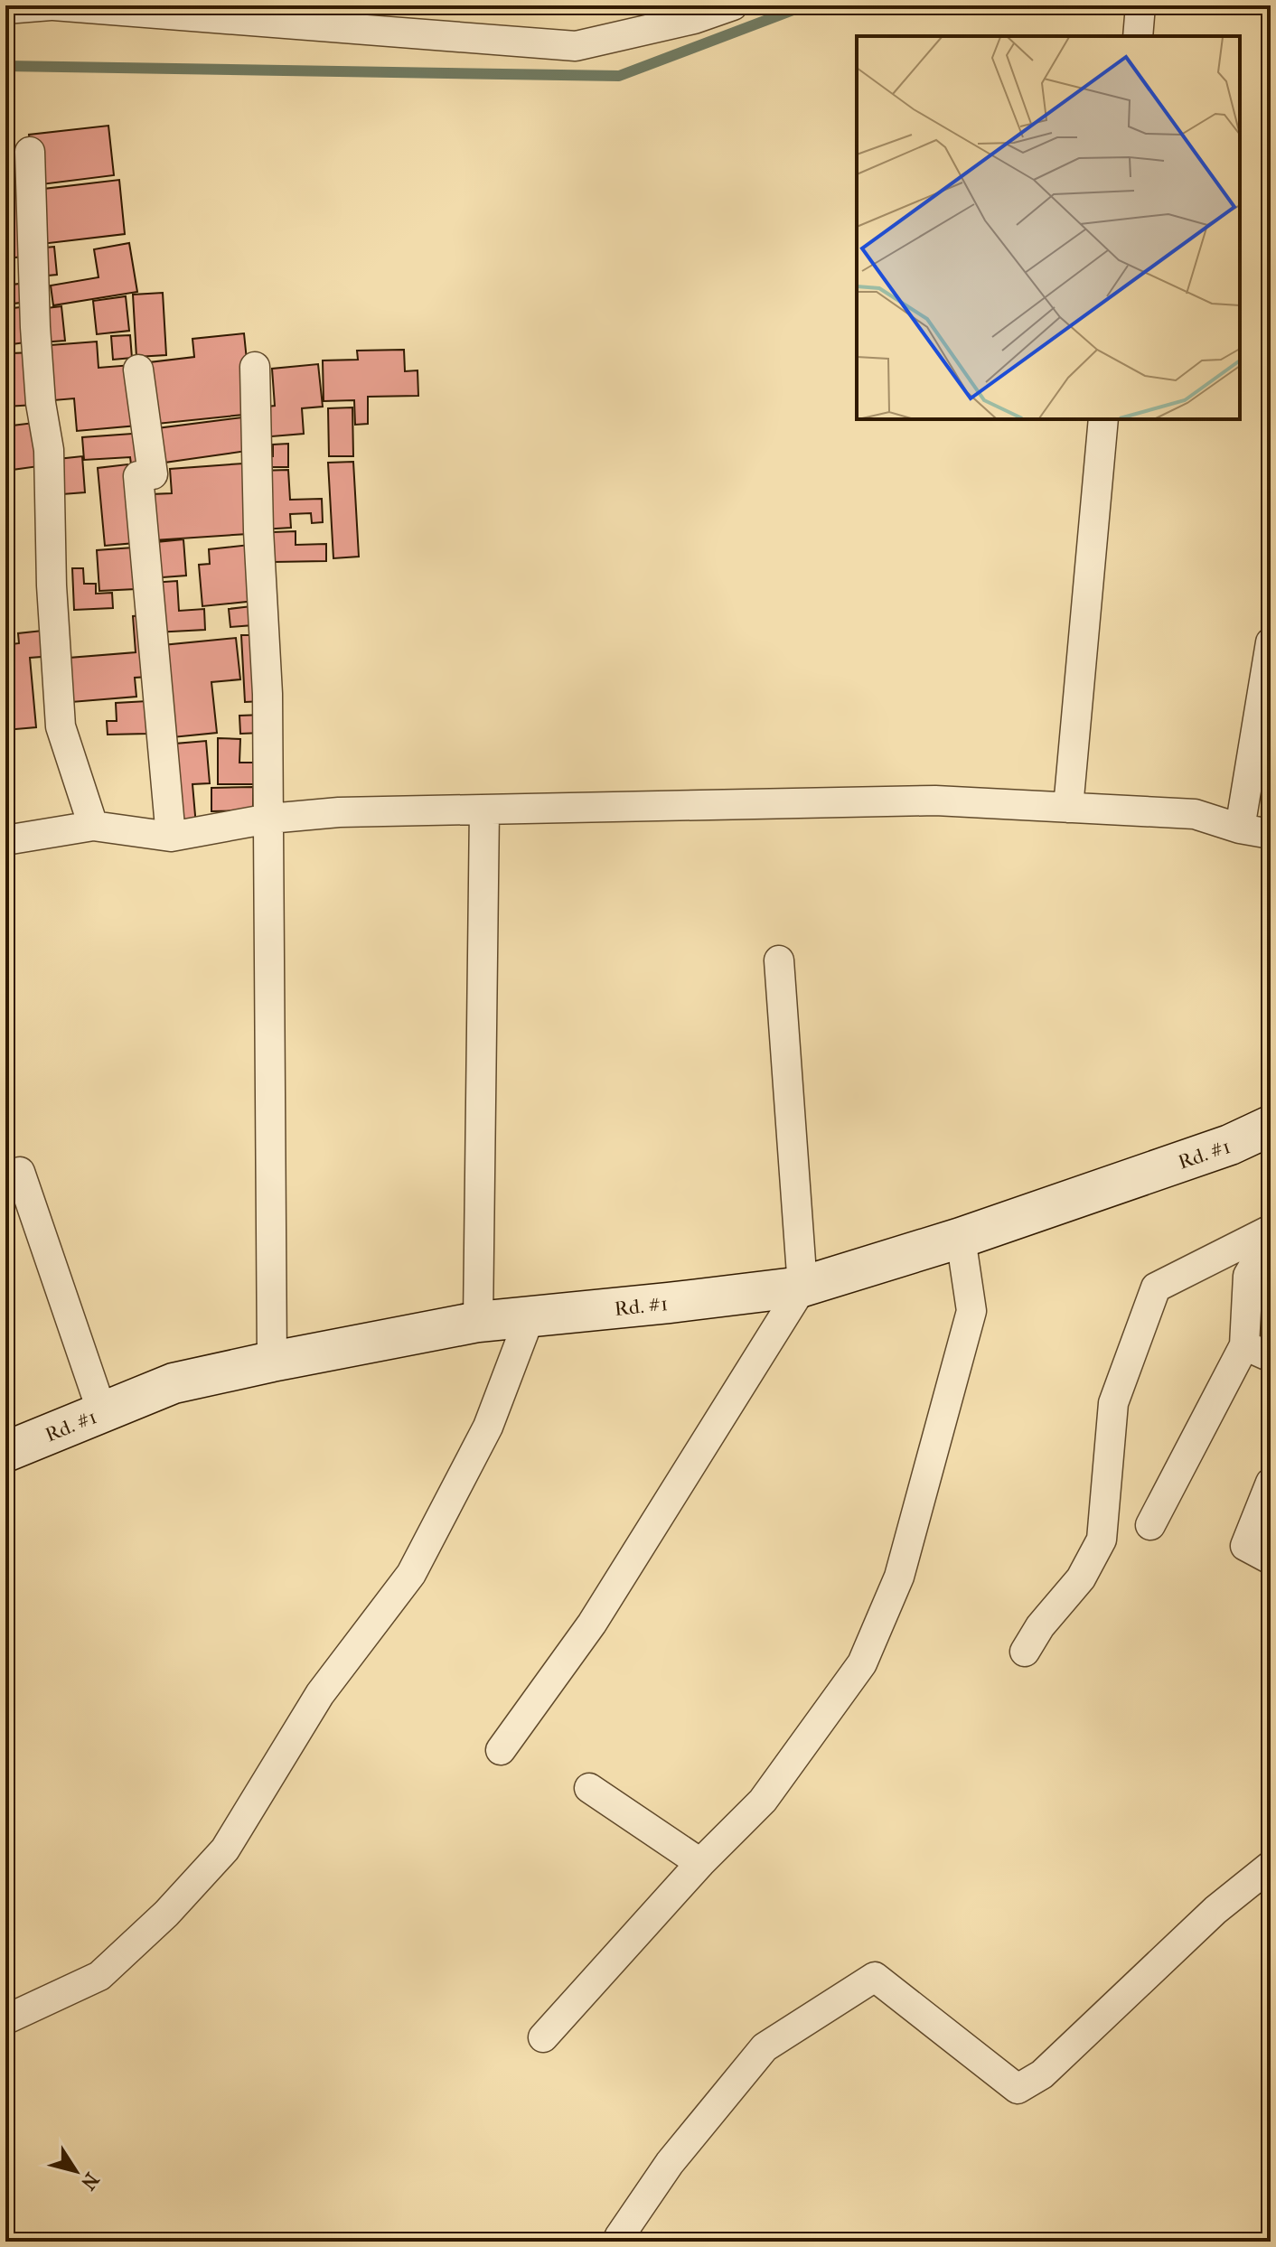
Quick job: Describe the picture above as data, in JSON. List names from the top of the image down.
{
  "streets": {
    "main road": ["Rd. #1"]
  },
  "north": "bottom right"
}
